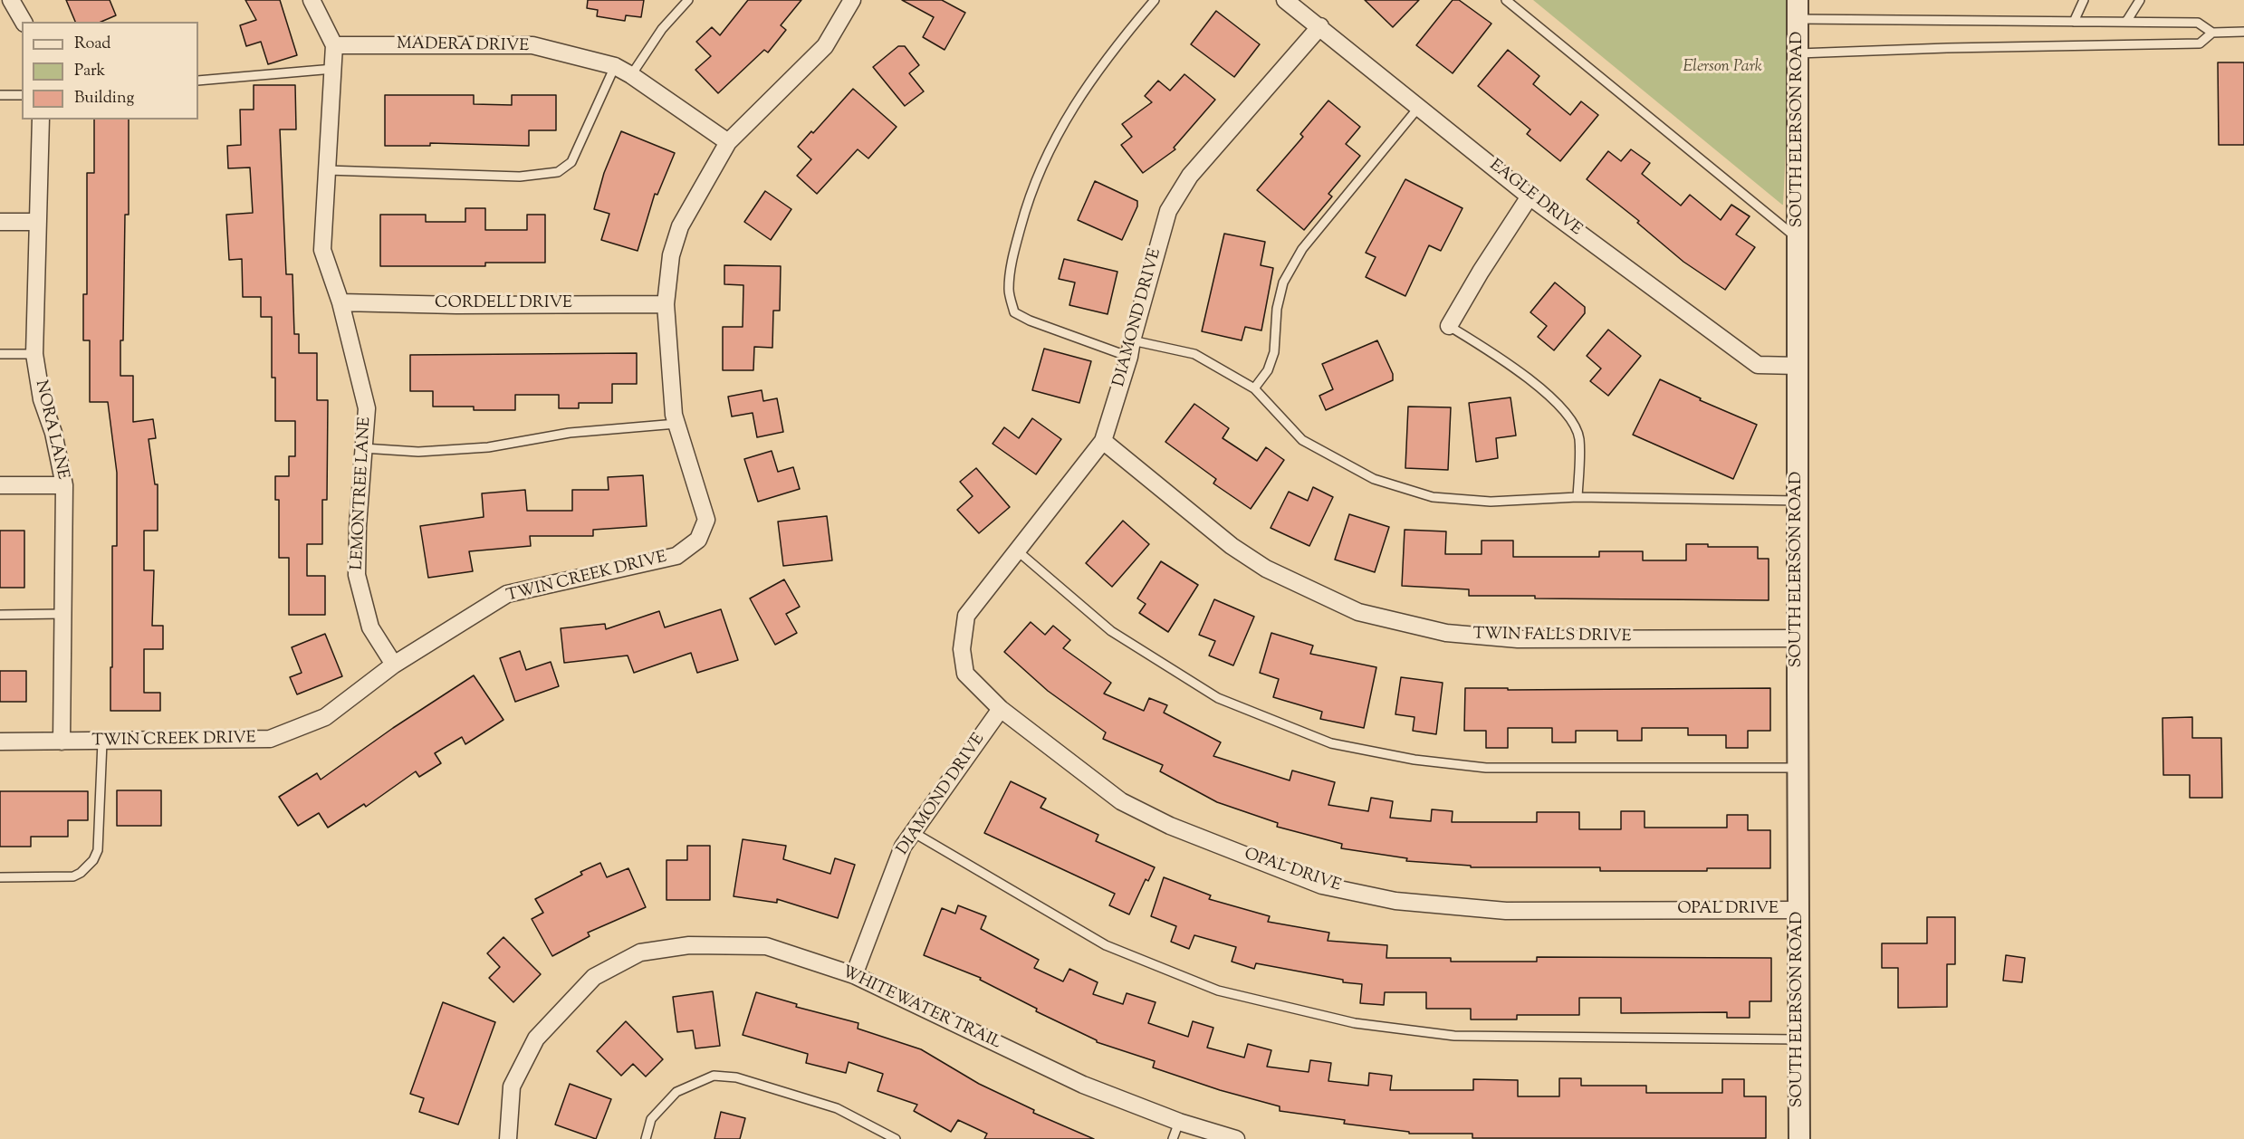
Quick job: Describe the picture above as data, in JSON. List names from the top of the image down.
{
  "streets": {
    "street": [
      "MADERA DRIVE",
      "SOUTH ELERSON ROAD",
      "EAGLE DRIVE",
      "CORDELL DRIVE",
      "DIAMOND DRIVE",
      "NORA LANE",
      "LEMONTREE LANE",
      "TWIN CREEK DRIVE",
      "TWIN FALLS DRIVE",
      "OPAL DRIVE",
      "WHITEWATER TRAIL"
    ]
  },
  "crossings": [
    ["MADERA DRIVE", "LEMONTREE LANE"],
    ["MADERA DRIVE", "TWIN CREEK DRIVE"],
    ["SOUTH ELERSON ROAD", "EAGLE DRIVE"],
    ["SOUTH ELERSON ROAD", "TWIN FALLS DRIVE"],
    ["SOUTH ELERSON ROAD", "OPAL DRIVE"],
    ["EAGLE DRIVE", "DIAMOND DRIVE"],
    ["CORDELL DRIVE", "LEMONTREE LANE"],
    ["CORDELL DRIVE", "TWIN CREEK DRIVE"],
    ["DIAMOND DRIVE", "TWIN FALLS DRIVE"],
    ["DIAMOND DRIVE", "OPAL DRIVE"],
    ["DIAMOND DRIVE", "WHITEWATER TRAIL"],
    ["NORA LANE", "TWIN CREEK DRIVE"],
    ["LEMONTREE LANE", "TWIN CREEK DRIVE"]
  ],
  "parks": ["Elerson Park"],
  "legend": ["Road", "Park", "Building"]
}
